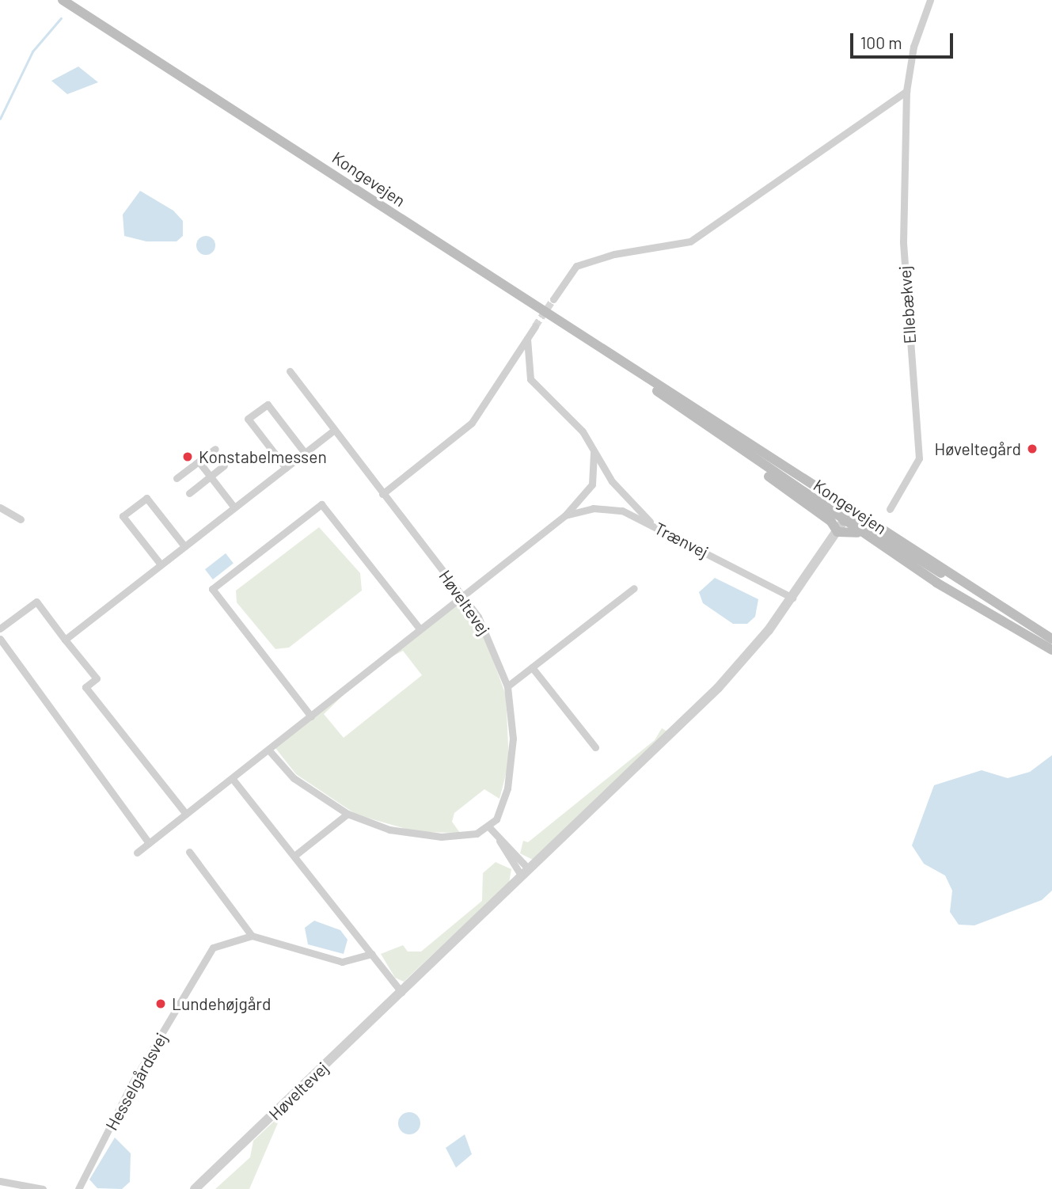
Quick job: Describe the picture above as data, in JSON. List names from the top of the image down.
{
  "streets": {
    "main road": ["Kongevejen"],
    "street": [
      "Ellebækvej",
      "Trænvej",
      "Høveltevej",
      "Hesselgårdsvej"
    ]
  },
  "crossings": [
    ["Kongevejen", "Høveltevej"],
    ["Trænvej", "Høveltevej"]
  ],
  "places": ["Høveltegård", "Konstabelmessen", "Lundehøjgård"],
  "scale_bar": "100 m"
}
